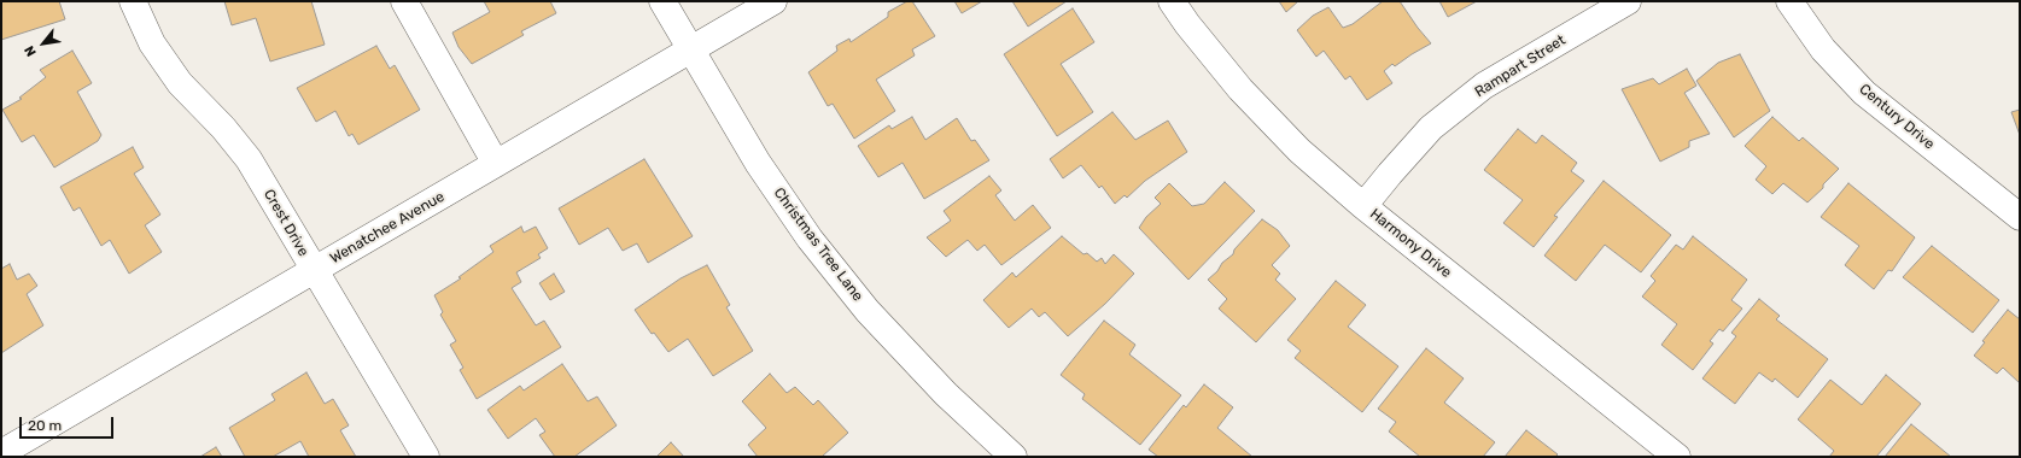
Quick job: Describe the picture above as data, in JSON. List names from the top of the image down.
{
  "streets": {
    "street": [
      "Rampart Street",
      "Century Drive",
      "Crest Drive",
      "Wenatchee Avenue",
      "Harmony Drive",
      "Christmas Tree Lane"
    ]
  },
  "crossings": [
    ["Rampart Street", "Harmony Drive"],
    ["Crest Drive", "Wenatchee Avenue"],
    ["Wenatchee Avenue", "Christmas Tree Lane"]
  ],
  "scale_bar": "20 m",
  "north": "bottom left"
}
